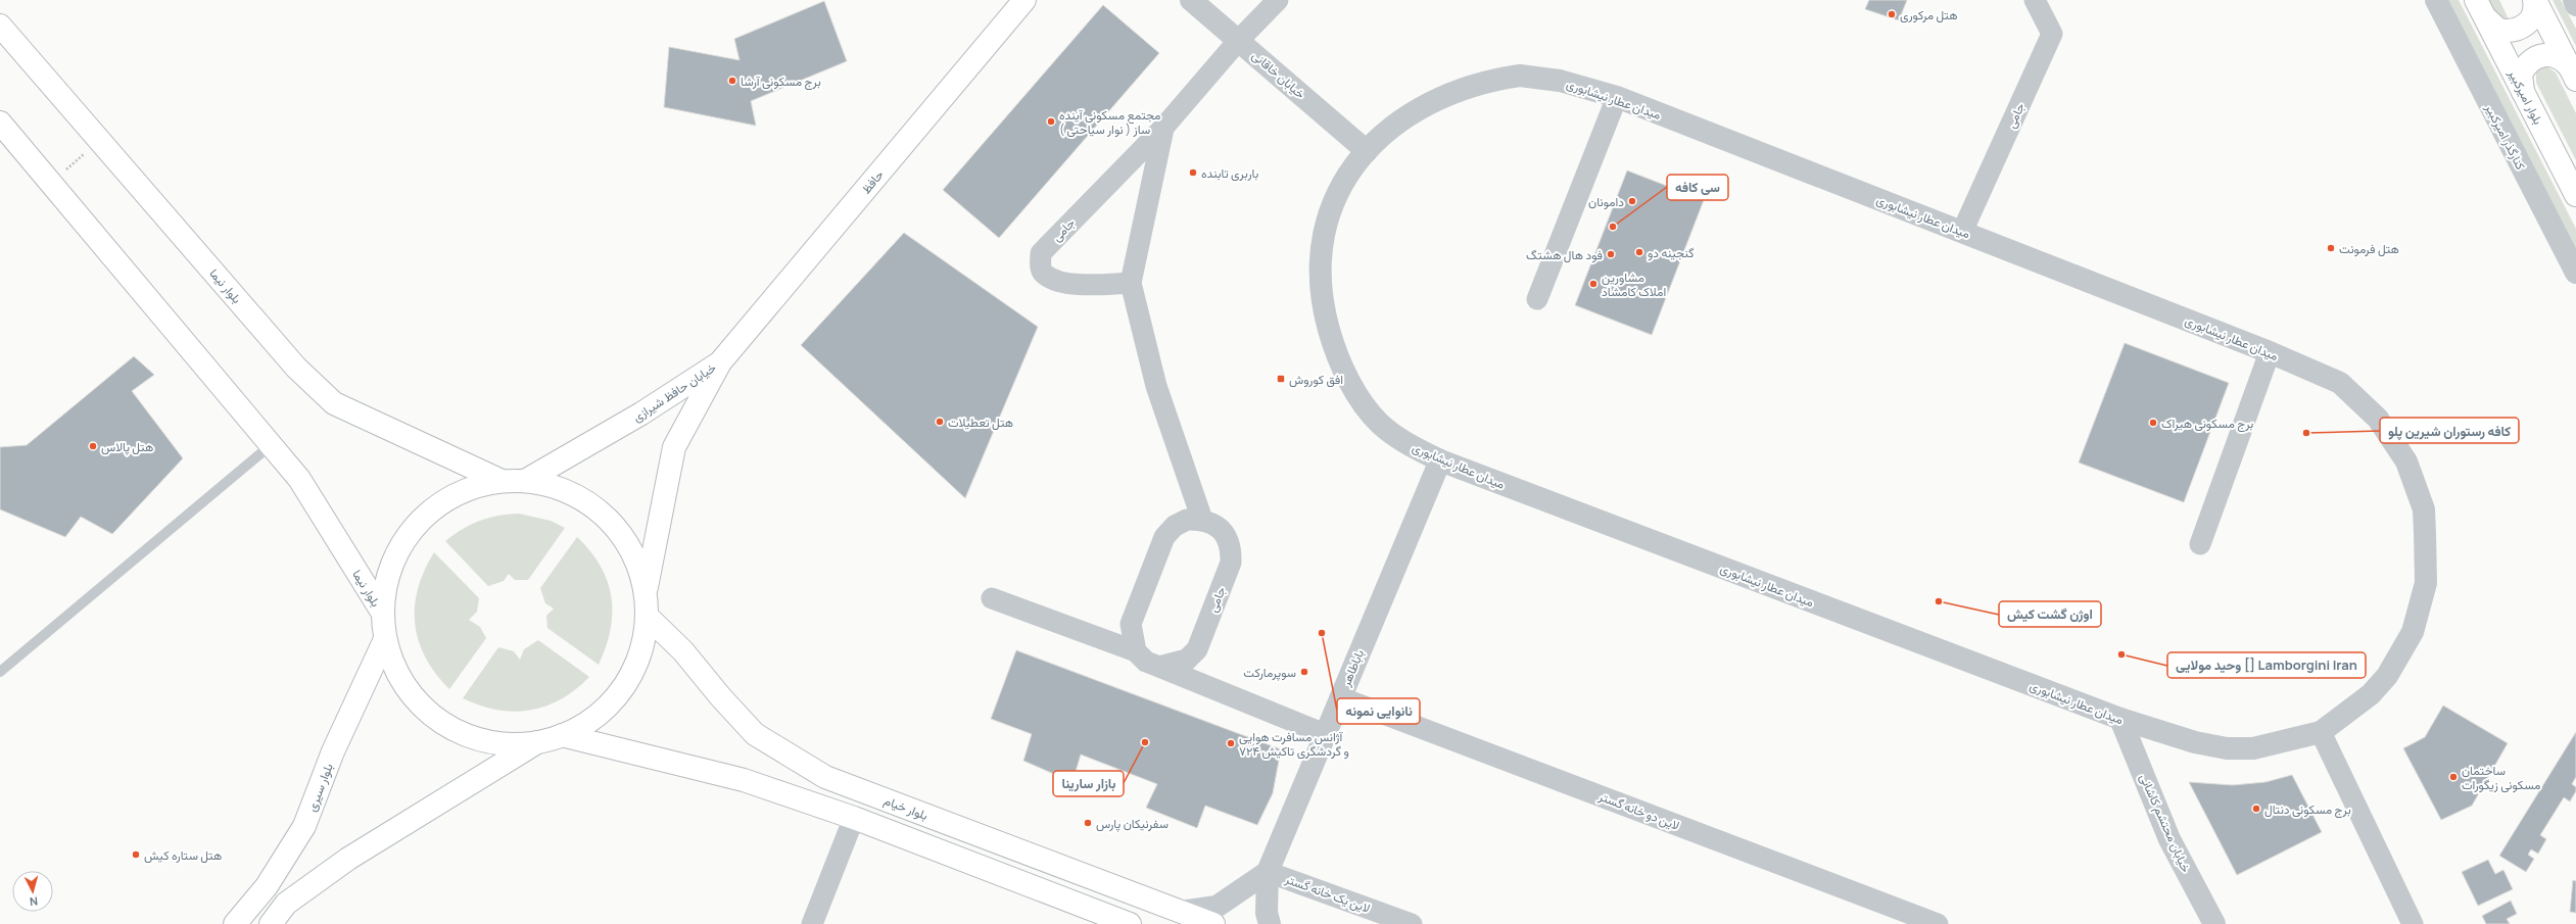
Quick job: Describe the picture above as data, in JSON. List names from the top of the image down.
{
  "streets": {
    "main road": [
      "بلوار امیرکبیر",
      "حافظ",
      "بلوار نیما",
      "خیابان حافظ شیرازی",
      "بلوار سیری",
      "بلوار خیام"
    ],
    "street": [
      "خیابان خاقانی",
      "میدان عطار نیشابوری",
      "جامی",
      "کنارگذر امیرکبیر",
      "باباطاهر",
      "لاین دو خانه گستر",
      "خیابان محتشم کاشانی",
      "لاین یک خانه گستر"
    ]
  },
  "crossings": [
    ["خیابان خاقانی", "میدان عطار نیشابوری"],
    ["خیابان خاقانی", "جامی"],
    ["میدان عطار نیشابوری", "جامی"],
    ["میدان عطار نیشابوری", "باباطاهر"],
    ["میدان عطار نیشابوری", "خیابان محتشم کاشانی"],
    ["حافظ", "خیابان حافظ شیرازی"],
    ["باباطاهر", "لاین دو خانه گستر"],
    ["باباطاهر", "لاین یک خانه گستر"]
  ],
  "places": {
    "other": [
      "هتل مرکوری",
      "برج مسکونی آرشا",
      "مجتمع مسکونی آینده ساز ( نوار سیاحتی )",
      "باربری تابنده",
      "دامونان",
      "سی کافه",
      "هتل فرمونت",
      "گنجینه دو",
      "فود هال هشتگ",
      "مشاورین املاک کامشاد",
      "هتل تعطیلات",
      "برج مسکونی هیراک",
      "کافه رستوران شیرین پلو",
      "هتل پالاس",
      "اوژن گشت كيش",
      "نانوایی نمونه",
      "وحید مولایی [] Lamborgini Iran",
      "سوپرمارکت",
      "بازار سارینا",
      "آژانس مسافرت هوایی و گردشگری تاکیش ۷۲۴",
      "ساختمان مسکونی زیگورات",
      "برج مسکونی دنتال",
      "سفرنیکان پارس",
      "هتل ستاره کیش"
    ],
    "transit": ["افق کوروش"]
  },
  "north": "bottom"
}
